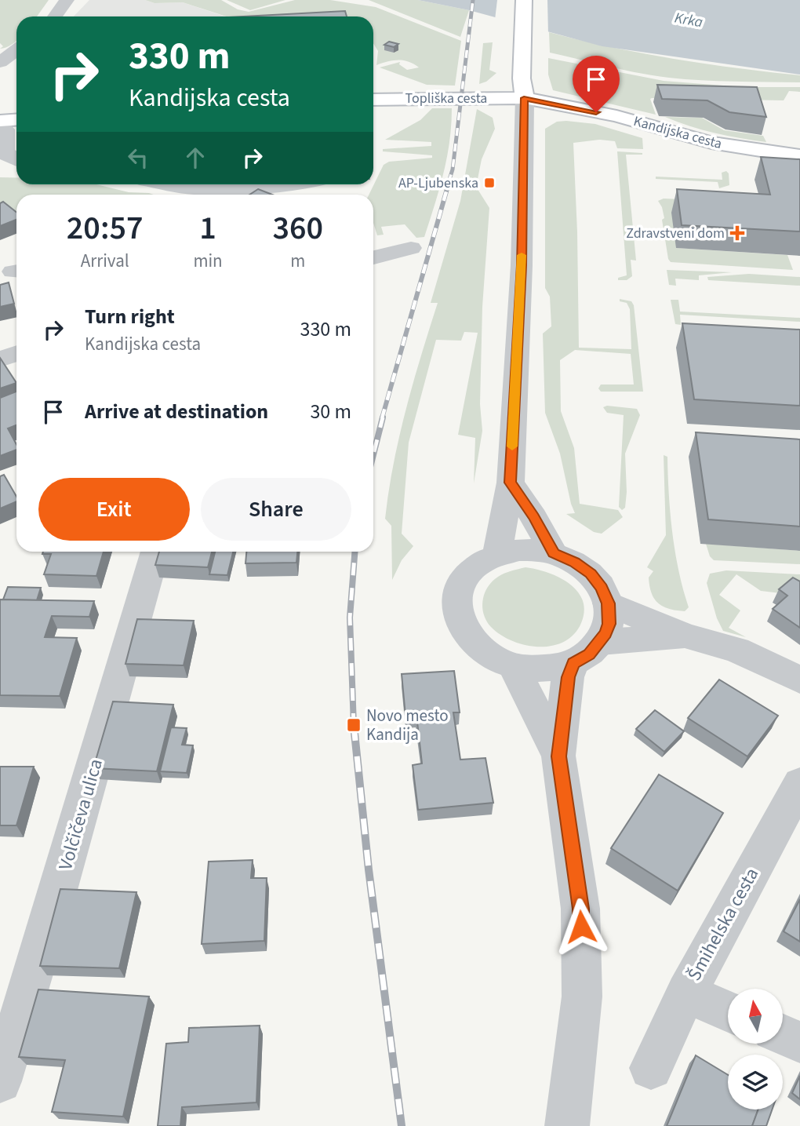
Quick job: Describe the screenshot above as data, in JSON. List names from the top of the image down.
{
  "streets": {
    "main road": ["Topliška cesta", "Kandijska cesta"],
    "street": ["Volčičeva ulica", "Šmihelska cesta"]
  },
  "crossings": [
    ["Topliška cesta", "Kandijska cesta"]
  ],
  "water": ["Krka"],
  "places": {
    "transit": ["AP-Ljubenska", "Novo mesto Kandija"],
    "health": ["Zdravstveni dom"]
  },
  "north": "top",
  "page": {
    "turn": ["330 m", "Kandijska cesta"],
    "eta": [
      "20:57",
      "Arrival",
      "1",
      "min",
      "360",
      "m"
    ],
    "list": [
      {
        "name": "Turn right",
        "note": "Kandijska cesta",
        "value": "330 m"
      },
      {
        "name": "Arrive at destination",
        "value": "30 m"
      }
    ],
    "buttons": ["Exit", "Share"]
  }
}
